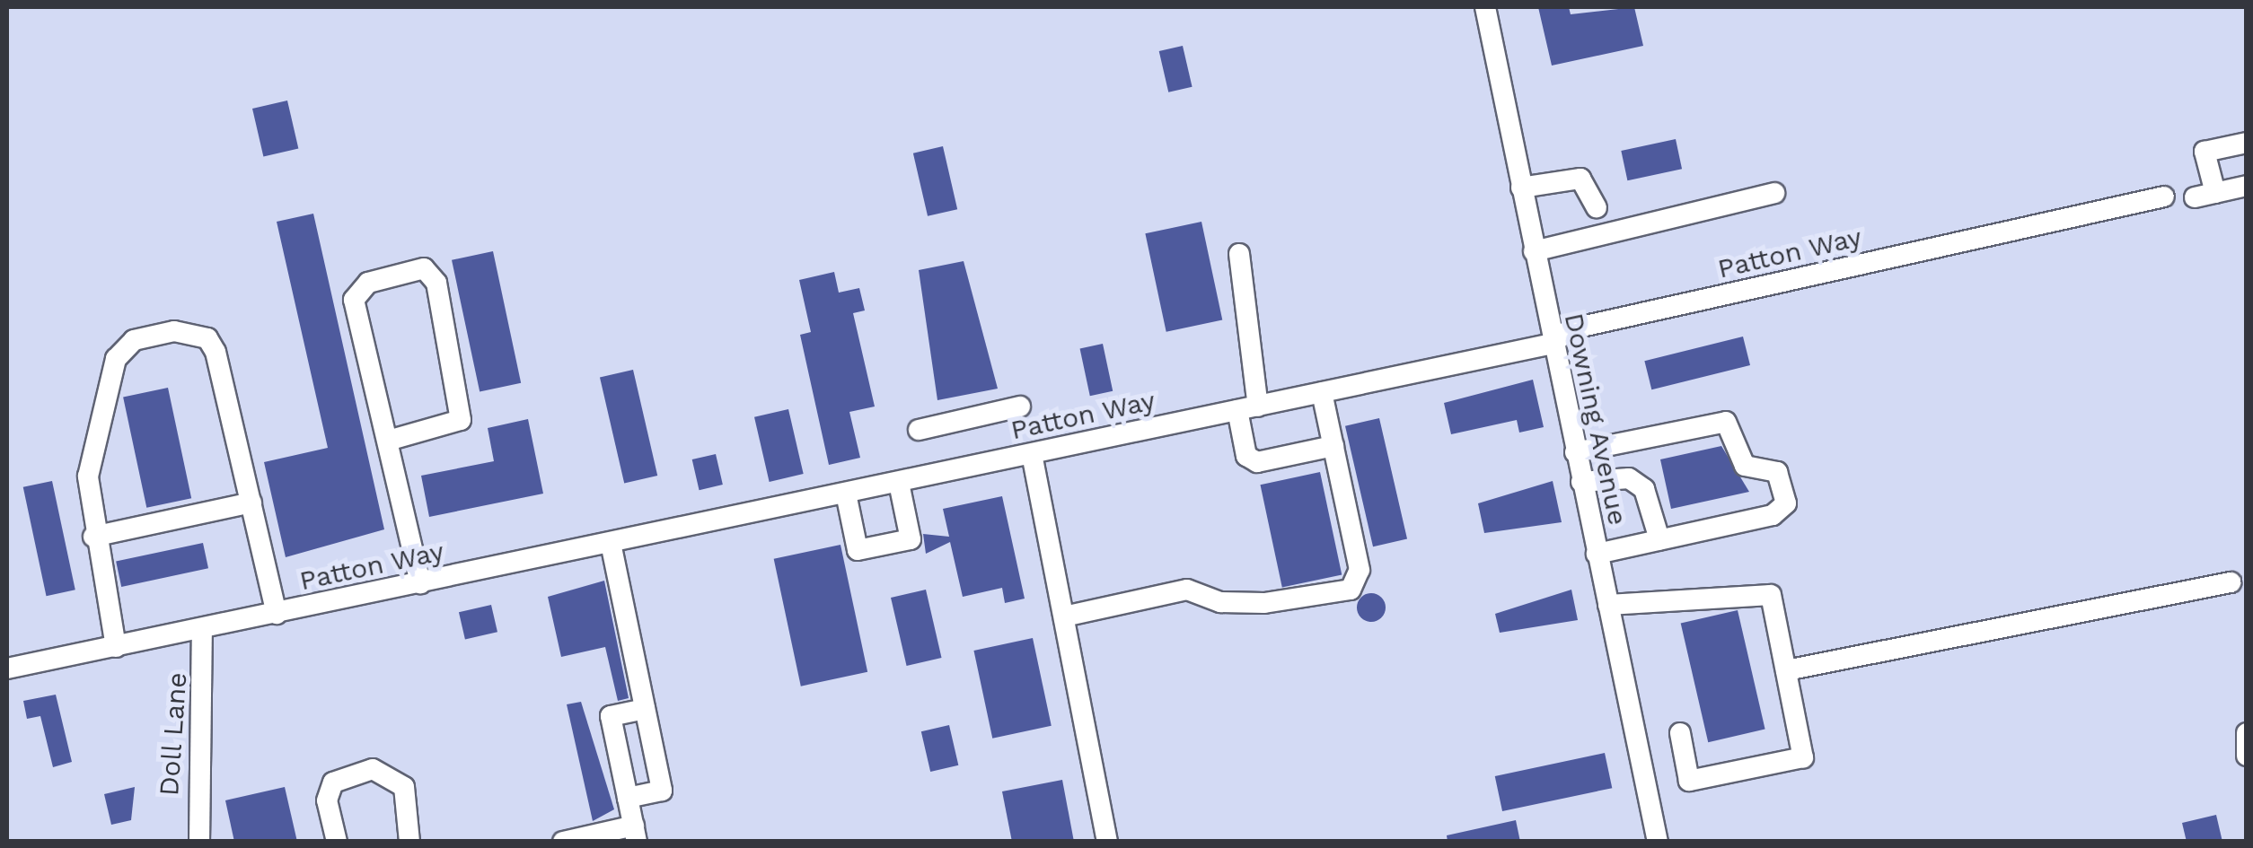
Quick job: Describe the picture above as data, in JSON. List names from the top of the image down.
{
  "streets": {
    "street": ["Patton Way", "Downing Avenue", "Doll Lane"]
  },
  "crossings": [
    ["Patton Way", "Downing Avenue"],
    ["Patton Way", "Doll Lane"]
  ]
}
